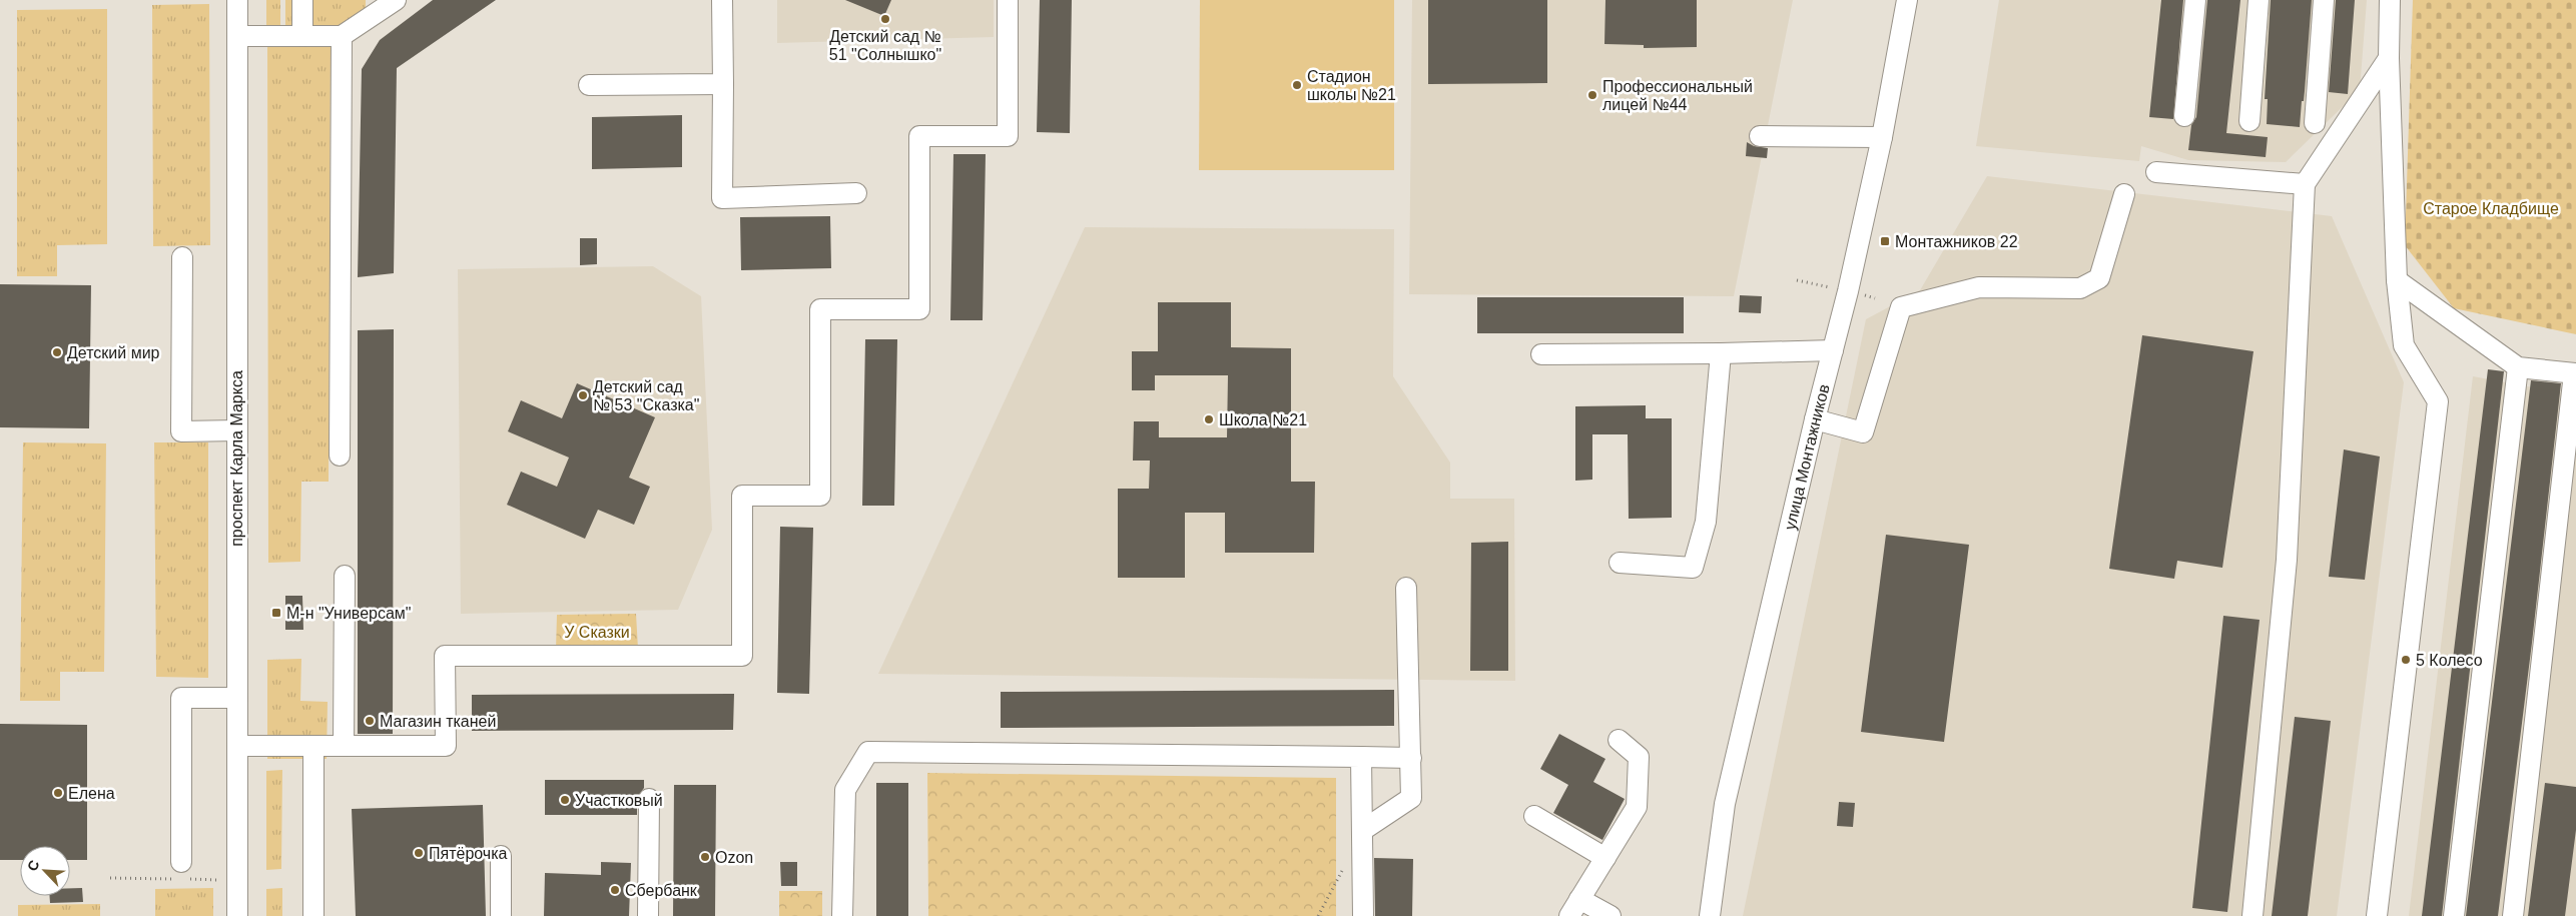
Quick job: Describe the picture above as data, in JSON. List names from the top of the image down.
{
  "streets": {
    "street": ["улица Монтажников", "проспект Карла Маркса"]
  },
  "parks": ["Старое Кладбище", "У Сказки"],
  "places": {
    "other": [
      "Детский сад № 51 \"Солнышко\"",
      "Стадион школы №21",
      "Профессиональный лицей №44",
      "Детский мир",
      "Детский сад № 53 \"Сказка\"",
      "Школа №21",
      "5 Колесо",
      "Магазин тканей",
      "Елена",
      "Участковый",
      "Пятёрочка",
      "Ozon",
      "Сбербанк"
    ],
    "transit": ["Монтажников 22", "М-н \"Универсам\""]
  },
  "north": "top left"
}
